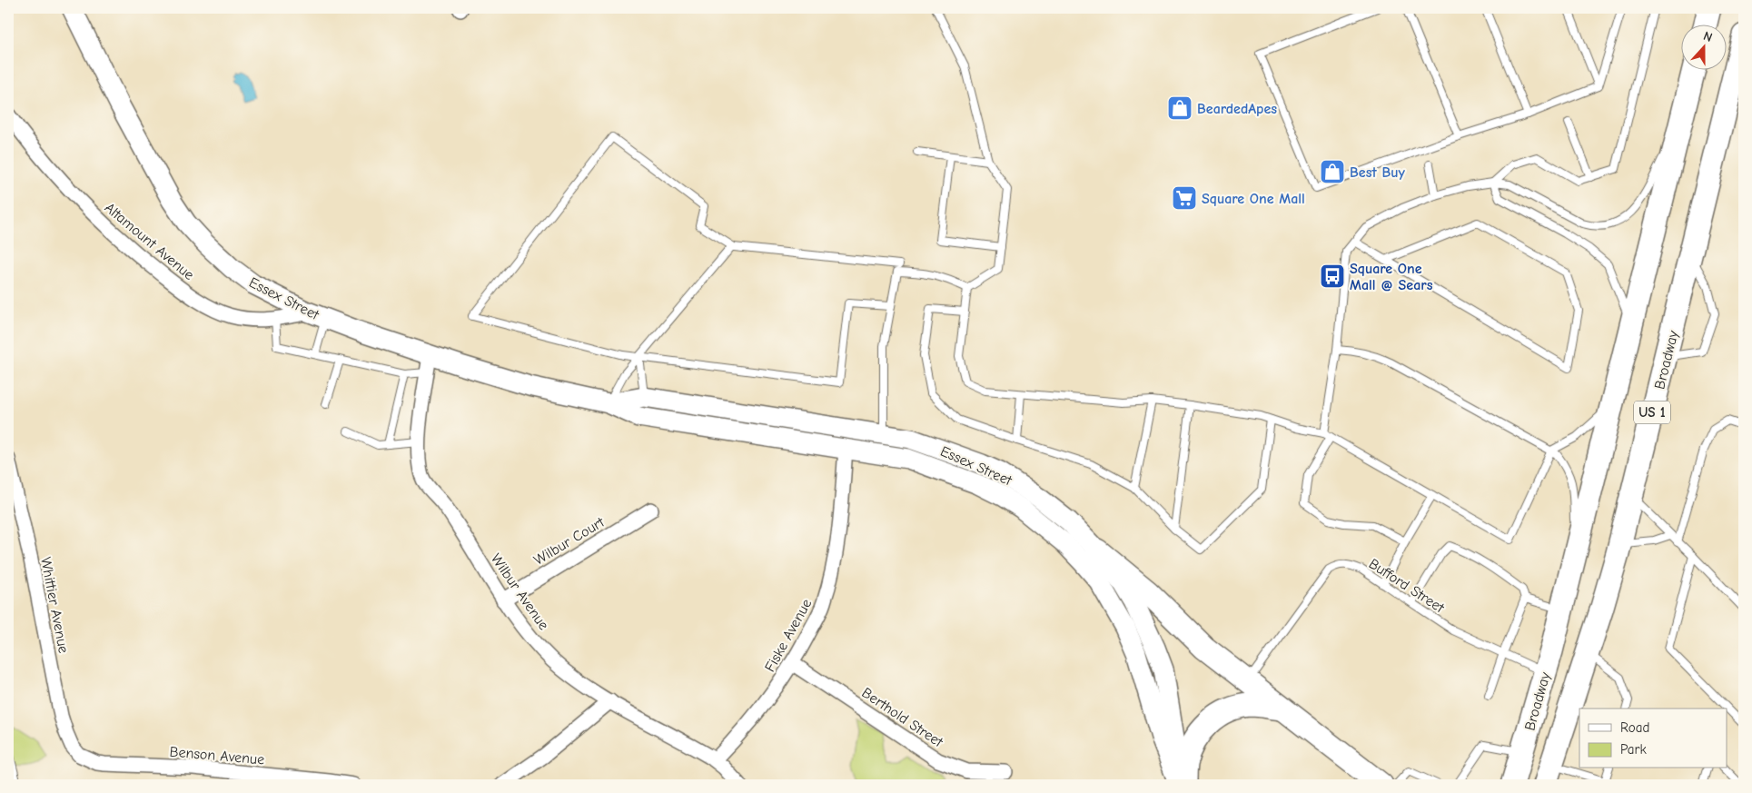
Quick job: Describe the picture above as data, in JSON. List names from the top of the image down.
{
  "streets": {
    "highway": ["Broadway", "US 1"],
    "main road": ["Essex Street"],
    "street": [
      "Altamount Avenue",
      "Wilbur Court",
      "Wilbur Avenue",
      "Whittier Avenue",
      "Fiske Avenue",
      "Berthold Street",
      "Benson Avenue"
    ],
    "lane": ["Bufford Street"]
  },
  "crossings": [
    ["Altamount Avenue", "Essex Street"],
    ["Essex Street", "Wilbur Avenue"],
    ["Essex Street", "Fiske Avenue"],
    ["Broadway", "Bufford Street"],
    ["Wilbur Court", "Wilbur Avenue"],
    ["Wilbur Avenue", "Fiske Avenue"],
    ["Whittier Avenue", "Benson Avenue"],
    ["Fiske Avenue", "Berthold Street"]
  ],
  "places": {
    "shop": ["BeardedApes", "Best Buy"],
    "supermarket": ["Square One Mall"],
    "bus stop": ["Square One Mall @ Sears"]
  },
  "legend": ["Road", "Park"],
  "north": "top"
}
